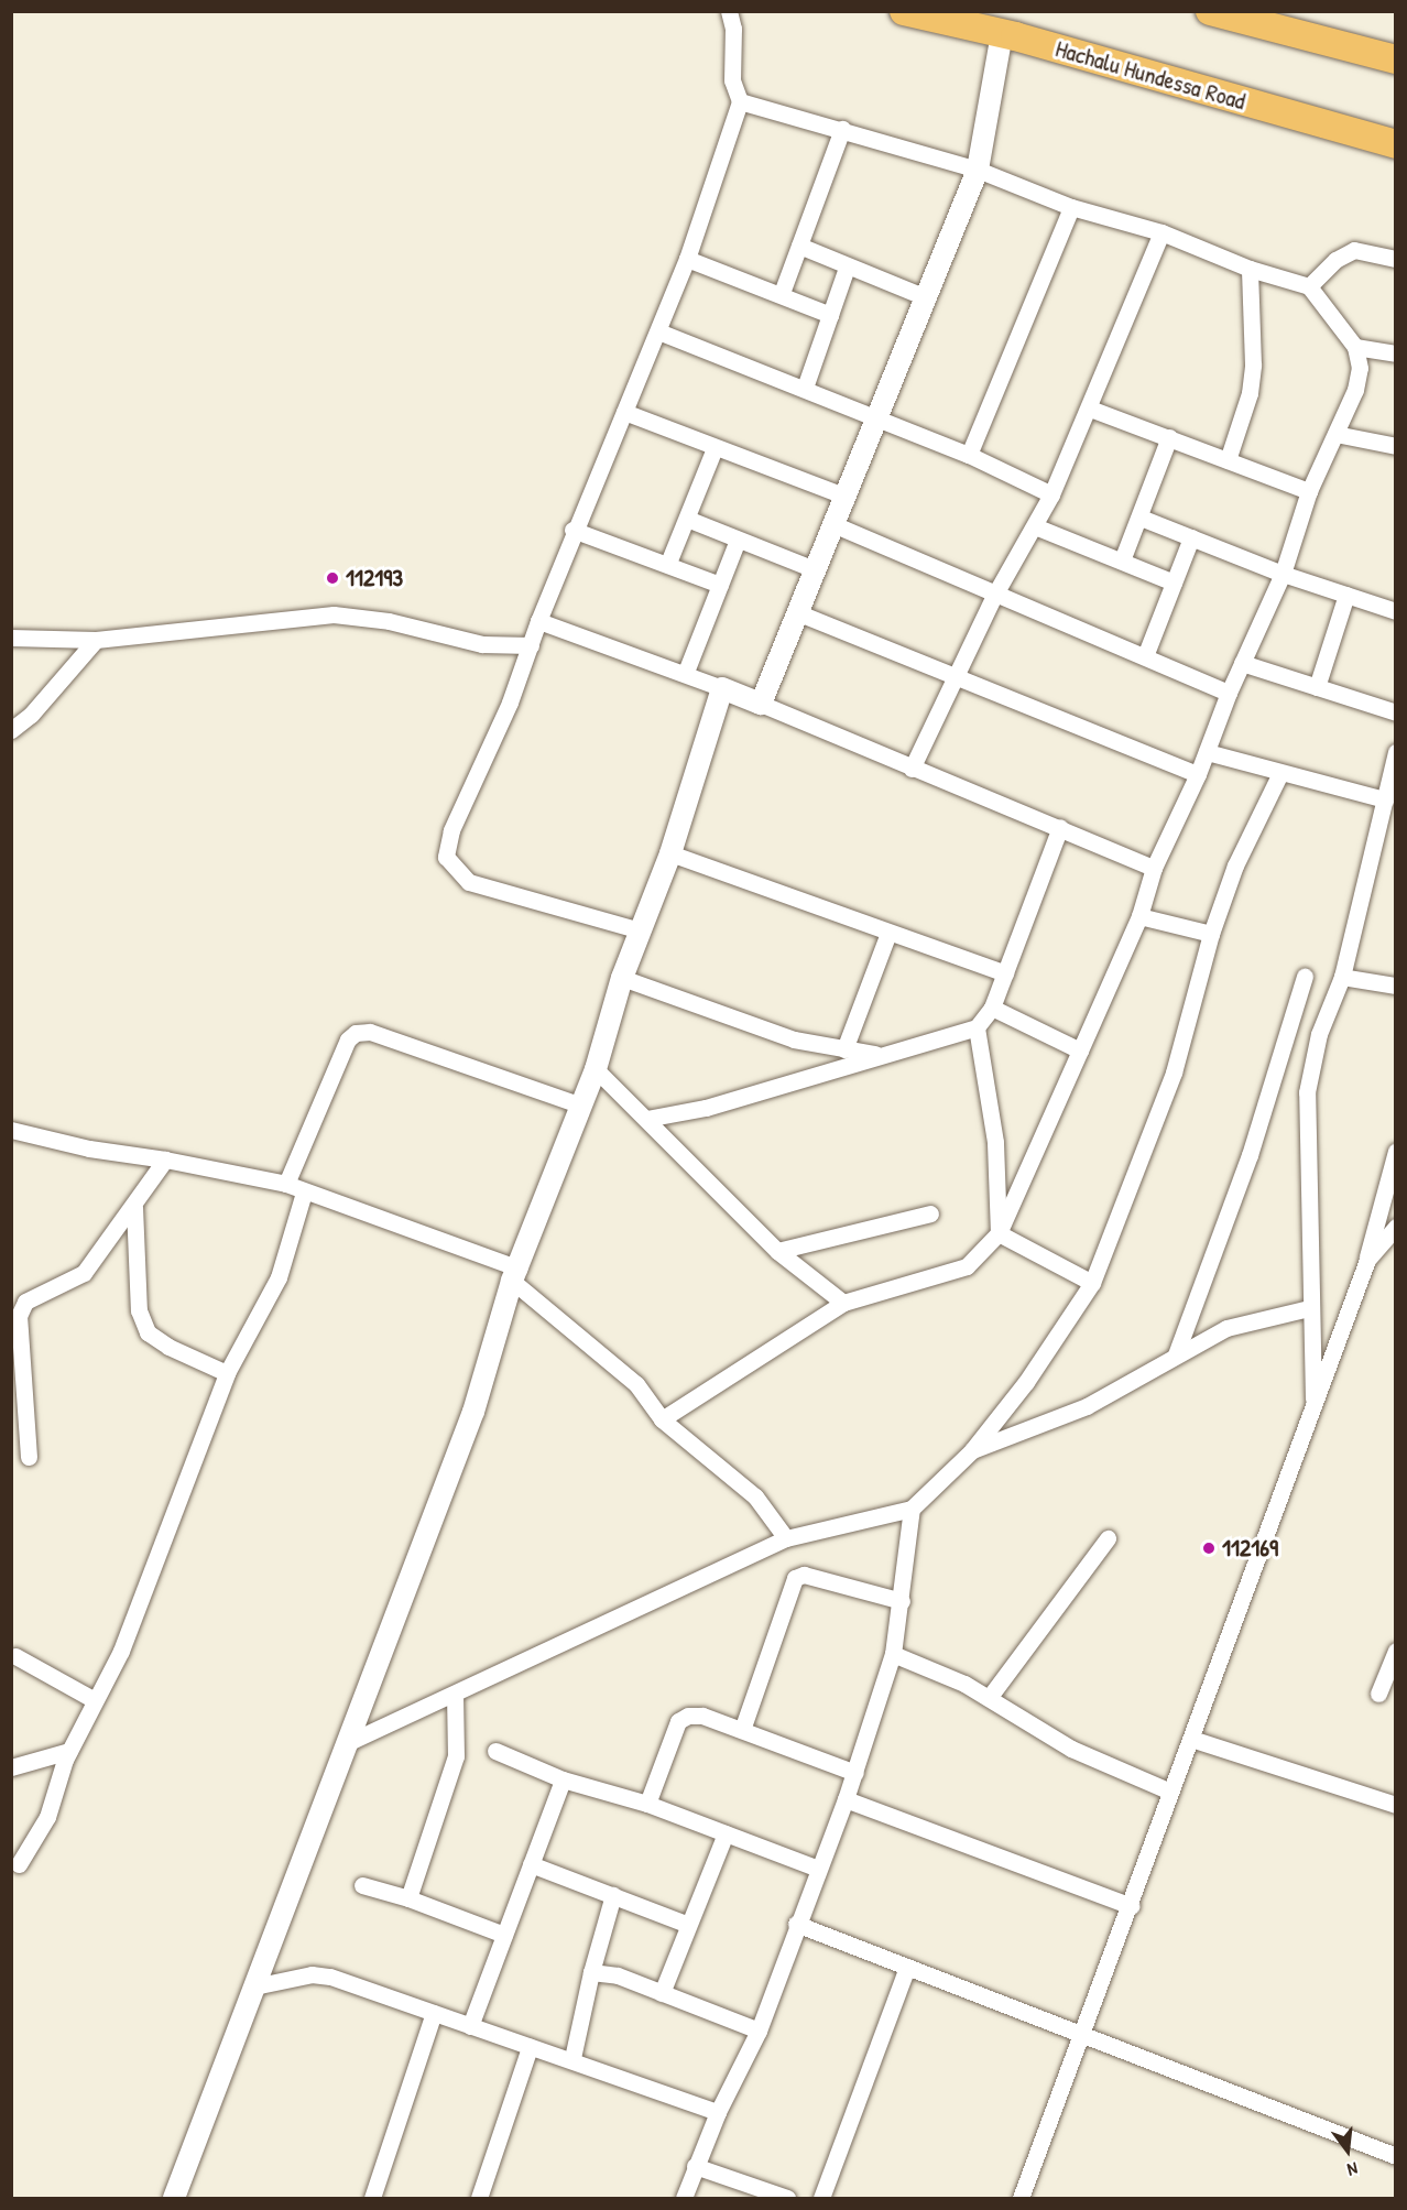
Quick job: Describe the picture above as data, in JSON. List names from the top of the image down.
{
  "streets": {
    "main road": ["Hachalu Hundessa Road"]
  },
  "places": ["112193", "112169"],
  "north": "bottom"
}
